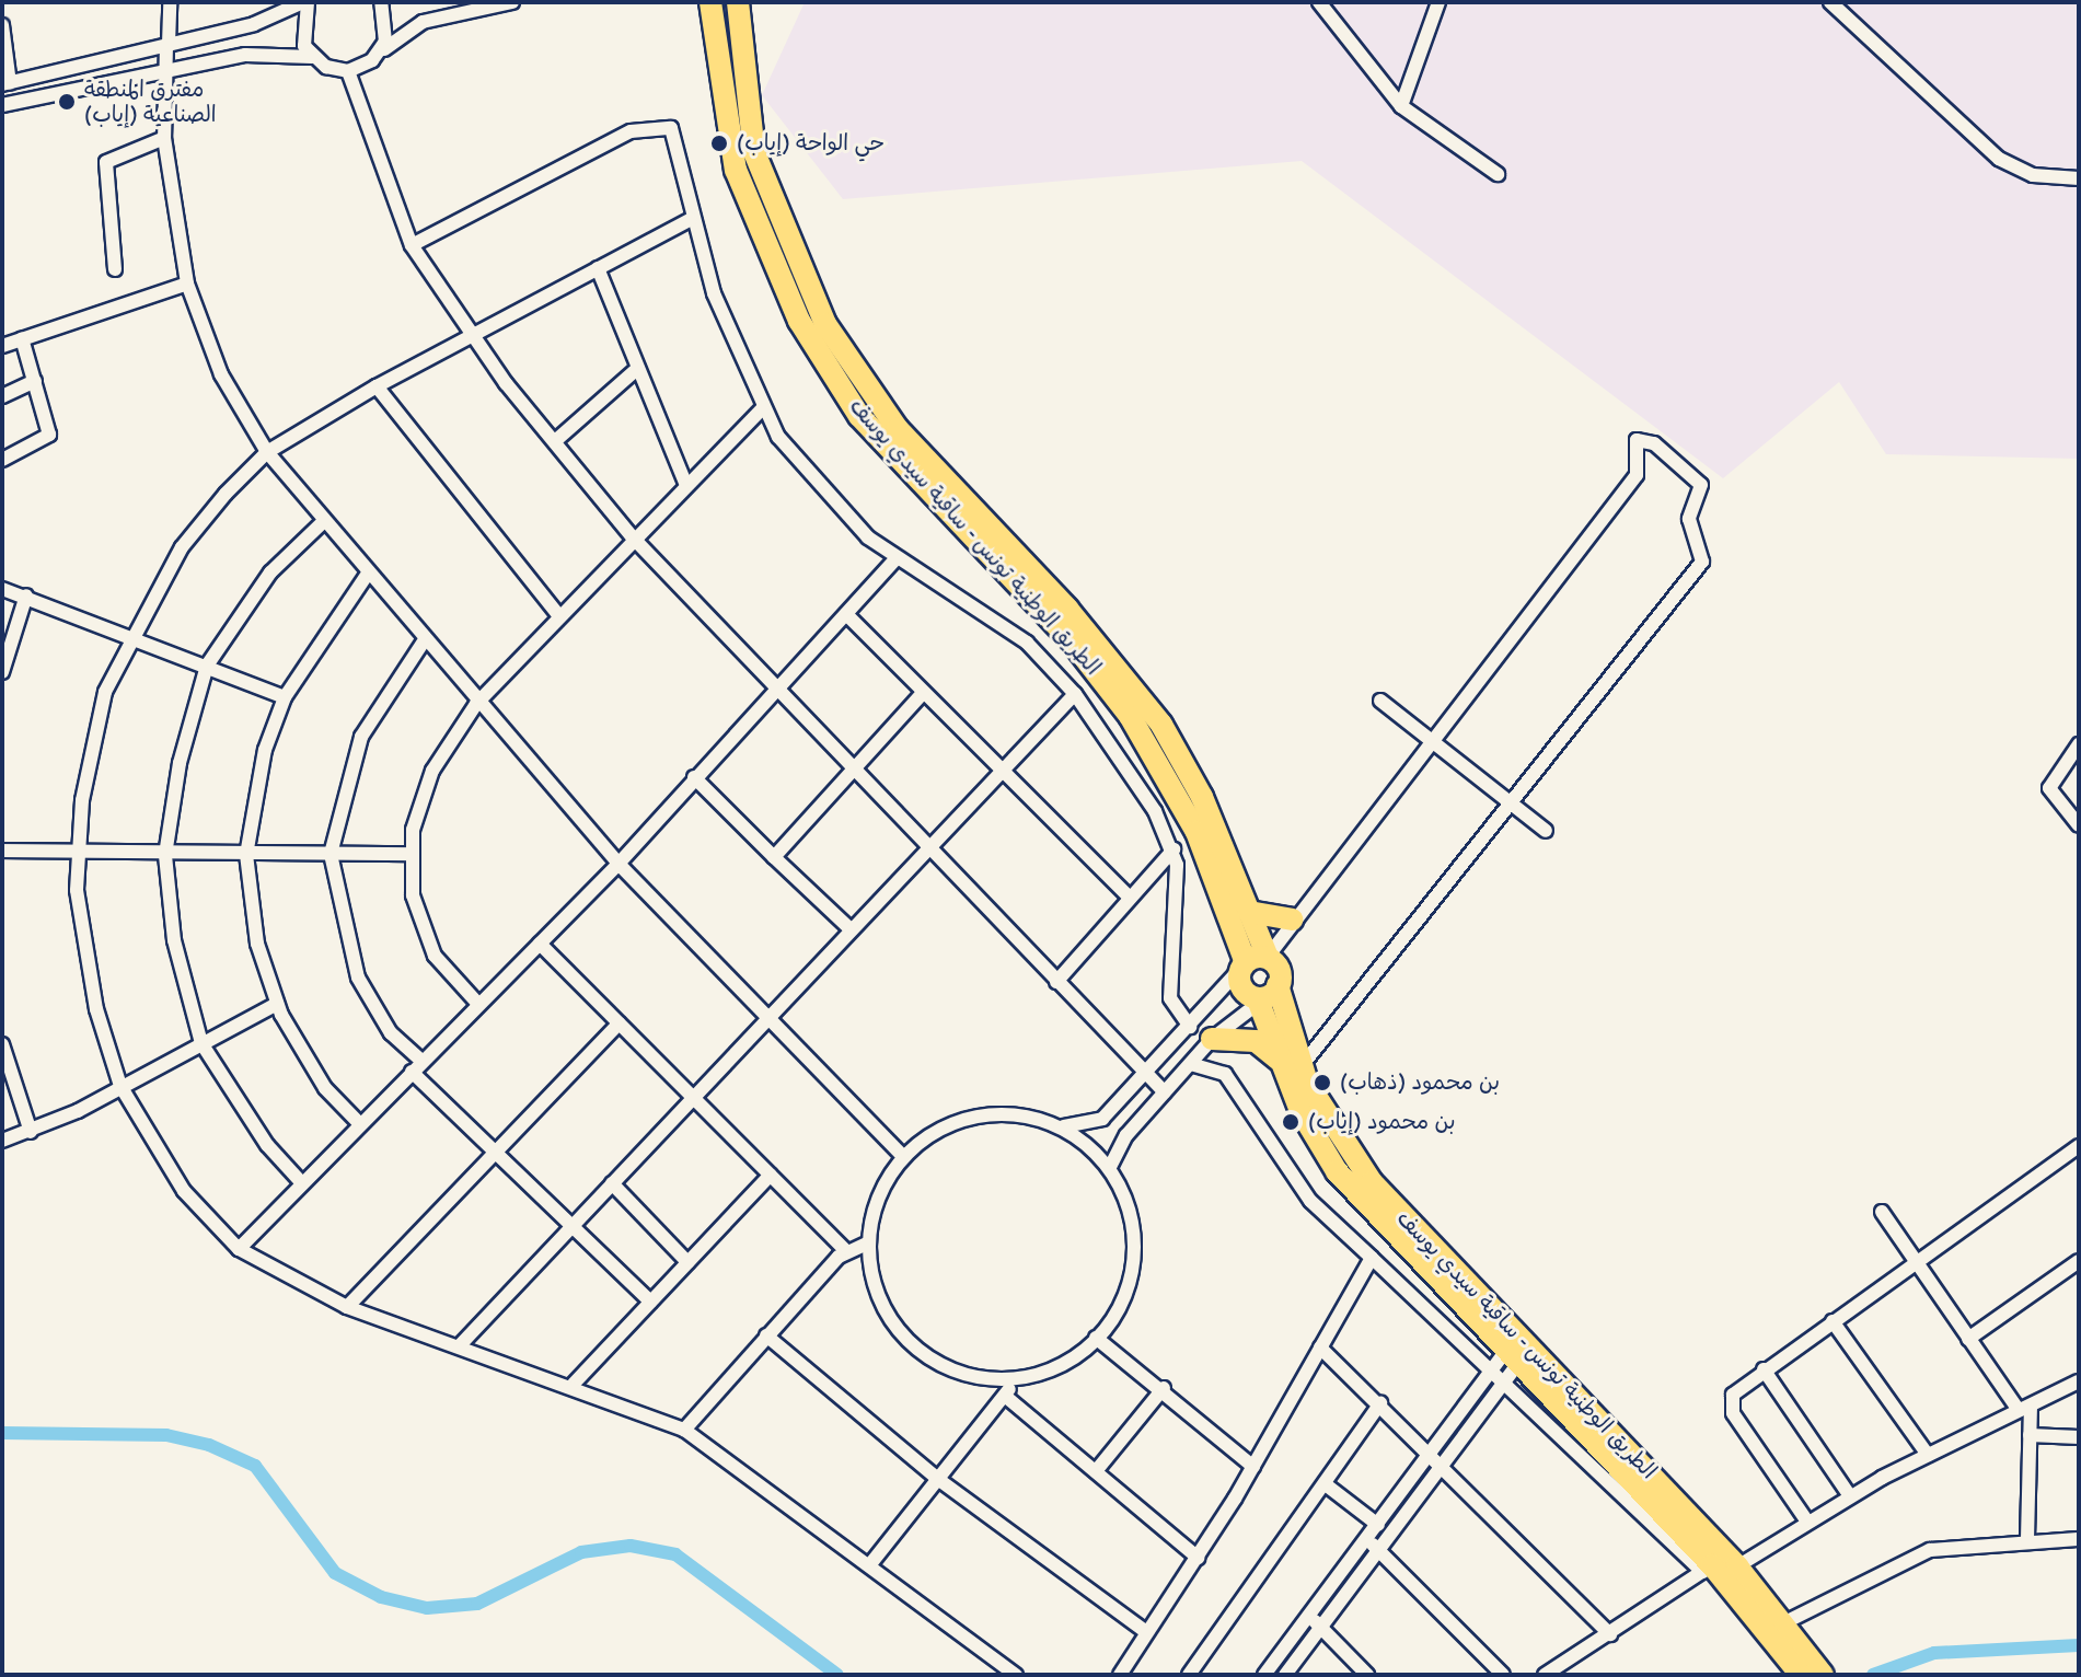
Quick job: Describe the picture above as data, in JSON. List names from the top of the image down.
{
  "streets": {
    "highway": ["الطريق الوطنية تونس - ساقية سيدي يوسف"]
  },
  "places": [
    "مفترق المنطقة الصناعية (إياب)",
    "حي الواحة (إياب)",
    "بن محمود (ذهاب)",
    "بن محمود (إياب)"
  ]
}
